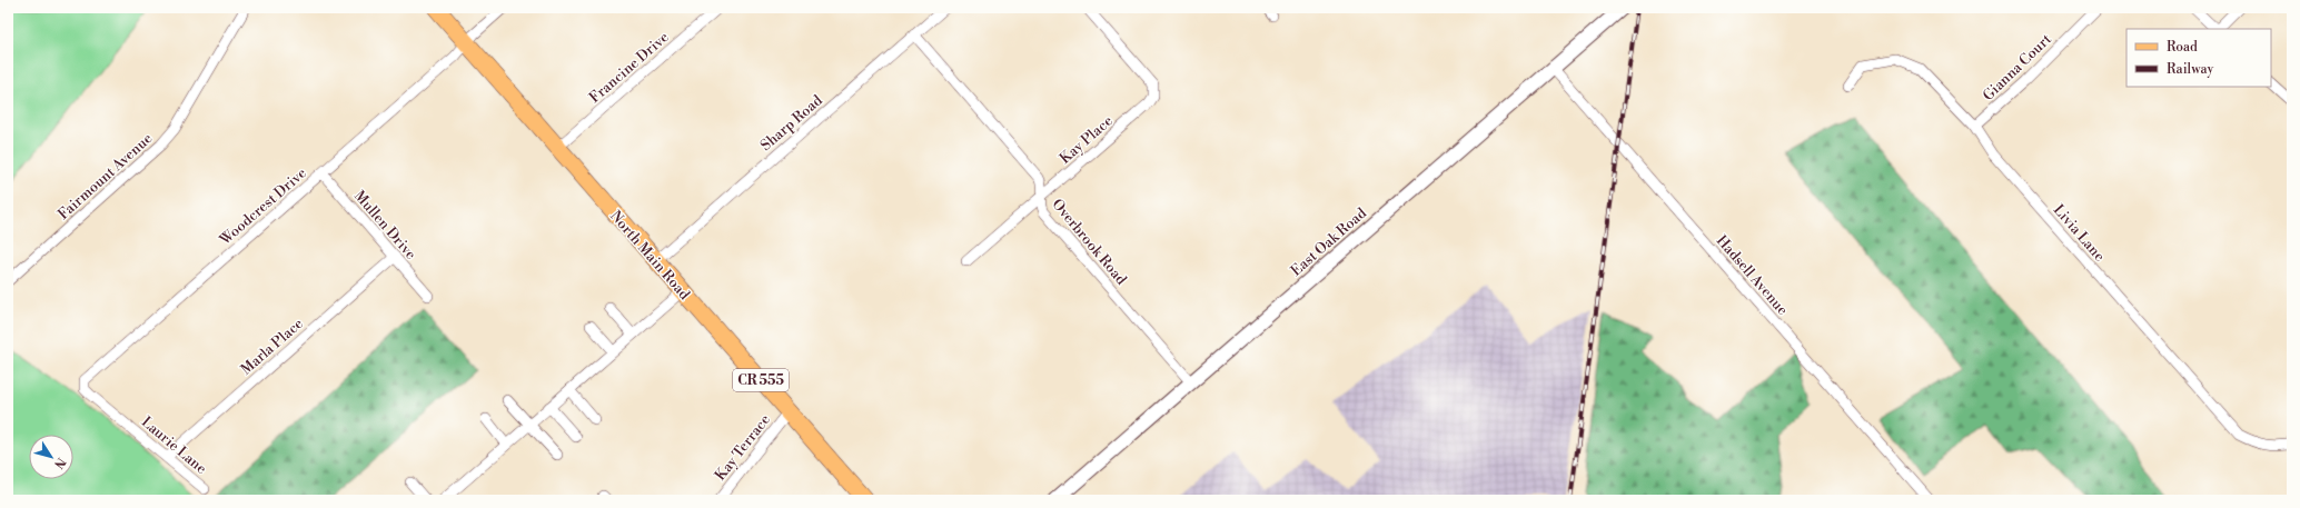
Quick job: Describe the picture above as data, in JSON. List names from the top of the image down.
{
  "streets": {
    "main road": ["North Main Road", "CR 555"],
    "street": [
      "Francine Drive",
      "Gianna Court",
      "Sharp Road",
      "Kay Place",
      "Fairmount Avenue",
      "Woodcrest Drive",
      "Mullen Drive",
      "Livia Lane",
      "Overbrook Road",
      "East Oak Road",
      "Hadsell Avenue",
      "Marla Place",
      "Laurie Lane",
      "Kay Terrace"
    ]
  },
  "crossings": [
    ["Francine Drive", "North Main Road"],
    ["Gianna Court", "Livia Lane"],
    ["Sharp Road", "Overbrook Road"],
    ["Sharp Road", "North Main Road"],
    ["Kay Place", "Overbrook Road"],
    ["Woodcrest Drive", "Mullen Drive"],
    ["Woodcrest Drive", "North Main Road"],
    ["Woodcrest Drive", "Laurie Lane"],
    ["Mullen Drive", "Marla Place"],
    ["Overbrook Road", "East Oak Road"],
    ["East Oak Road", "Hadsell Avenue"],
    ["North Main Road", "Kay Terrace"],
    ["Marla Place", "Laurie Lane"]
  ],
  "legend": ["Road", "Railway"],
  "north": "bottom right"
}
